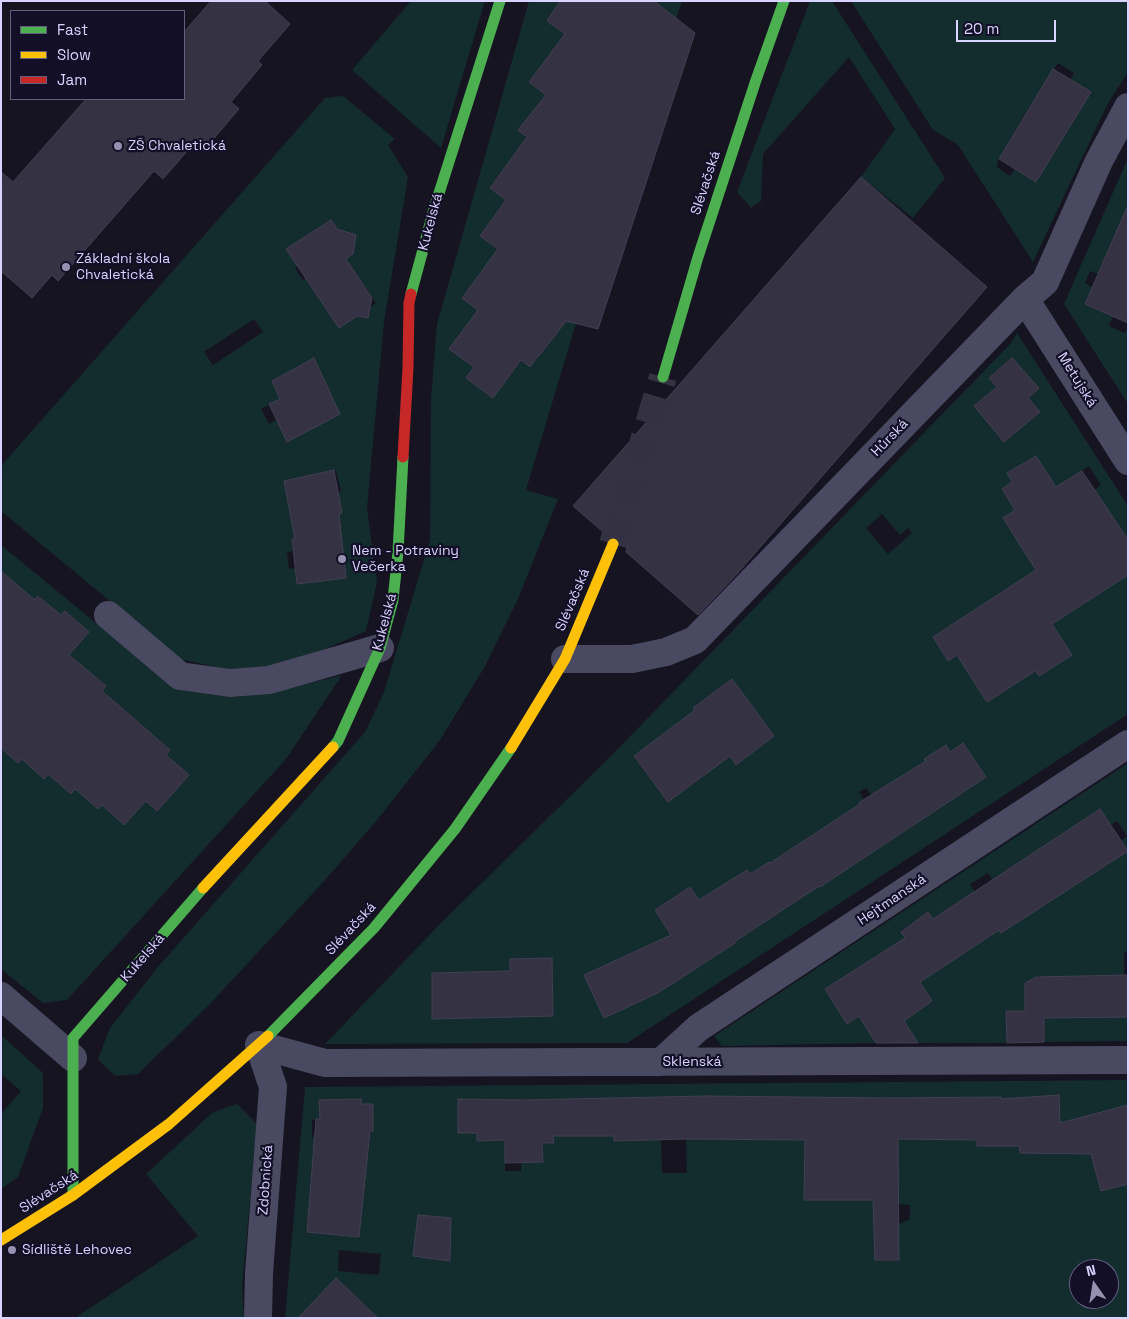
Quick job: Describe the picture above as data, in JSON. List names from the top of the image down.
{
  "streets": {
    "street": [
      "Slévačská",
      "Kukelská",
      "Metujská",
      "Hůrská",
      "Hejtmanská",
      "Sklenská",
      "Zdobnická"
    ]
  },
  "crossings": [
    ["Slévačská", "Kukelská"],
    ["Slévačská", "Hůrská"],
    ["Slévačská", "Sklenská"],
    ["Slévačská", "Zdobnická"],
    ["Metujská", "Hůrská"],
    ["Hejtmanská", "Sklenská"],
    ["Sklenská", "Zdobnická"]
  ],
  "places": [
    "ZŠ Chvaletická",
    "Základní škola Chvaletická",
    "Nem - Potraviny Večerka",
    "Sídliště Lehovec"
  ],
  "legend": ["Fast", "Slow", "Jam"],
  "scale_bar": "20 m",
  "north": "top"
}
